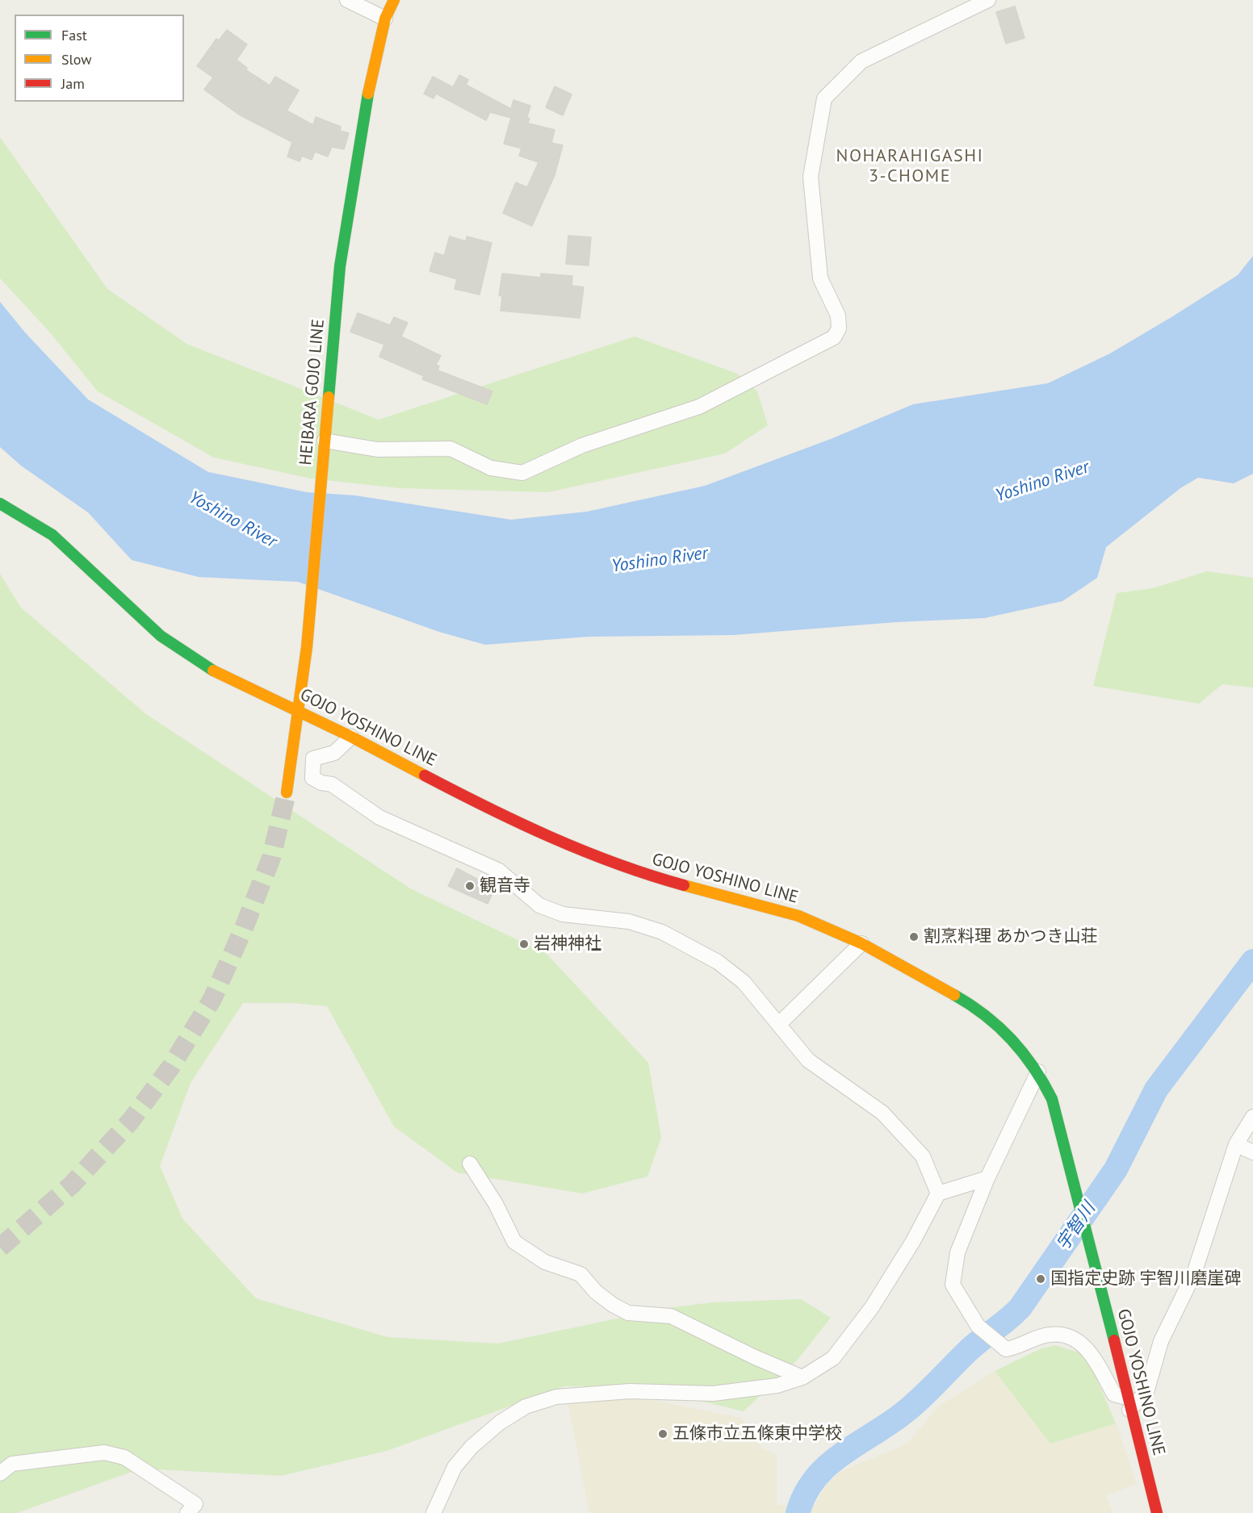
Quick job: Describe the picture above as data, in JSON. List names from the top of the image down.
{
  "streets": {
    "main road": ["HEIBARA GOJO LINE", "GOJO YOSHINO LINE"]
  },
  "crossings": [
    ["HEIBARA GOJO LINE", "GOJO YOSHINO LINE"]
  ],
  "districts": ["NOHARAHIGASHI 3-CHOME"],
  "water": ["Yoshino River", "宇智川"],
  "places": [
    "観音寺",
    "割烹料理 あかつき山荘",
    "岩神神社",
    "国指定史跡 宇智川磨崖碑",
    "五條市立五條東中学校"
  ],
  "legend": ["Fast", "Slow", "Jam"]
}
